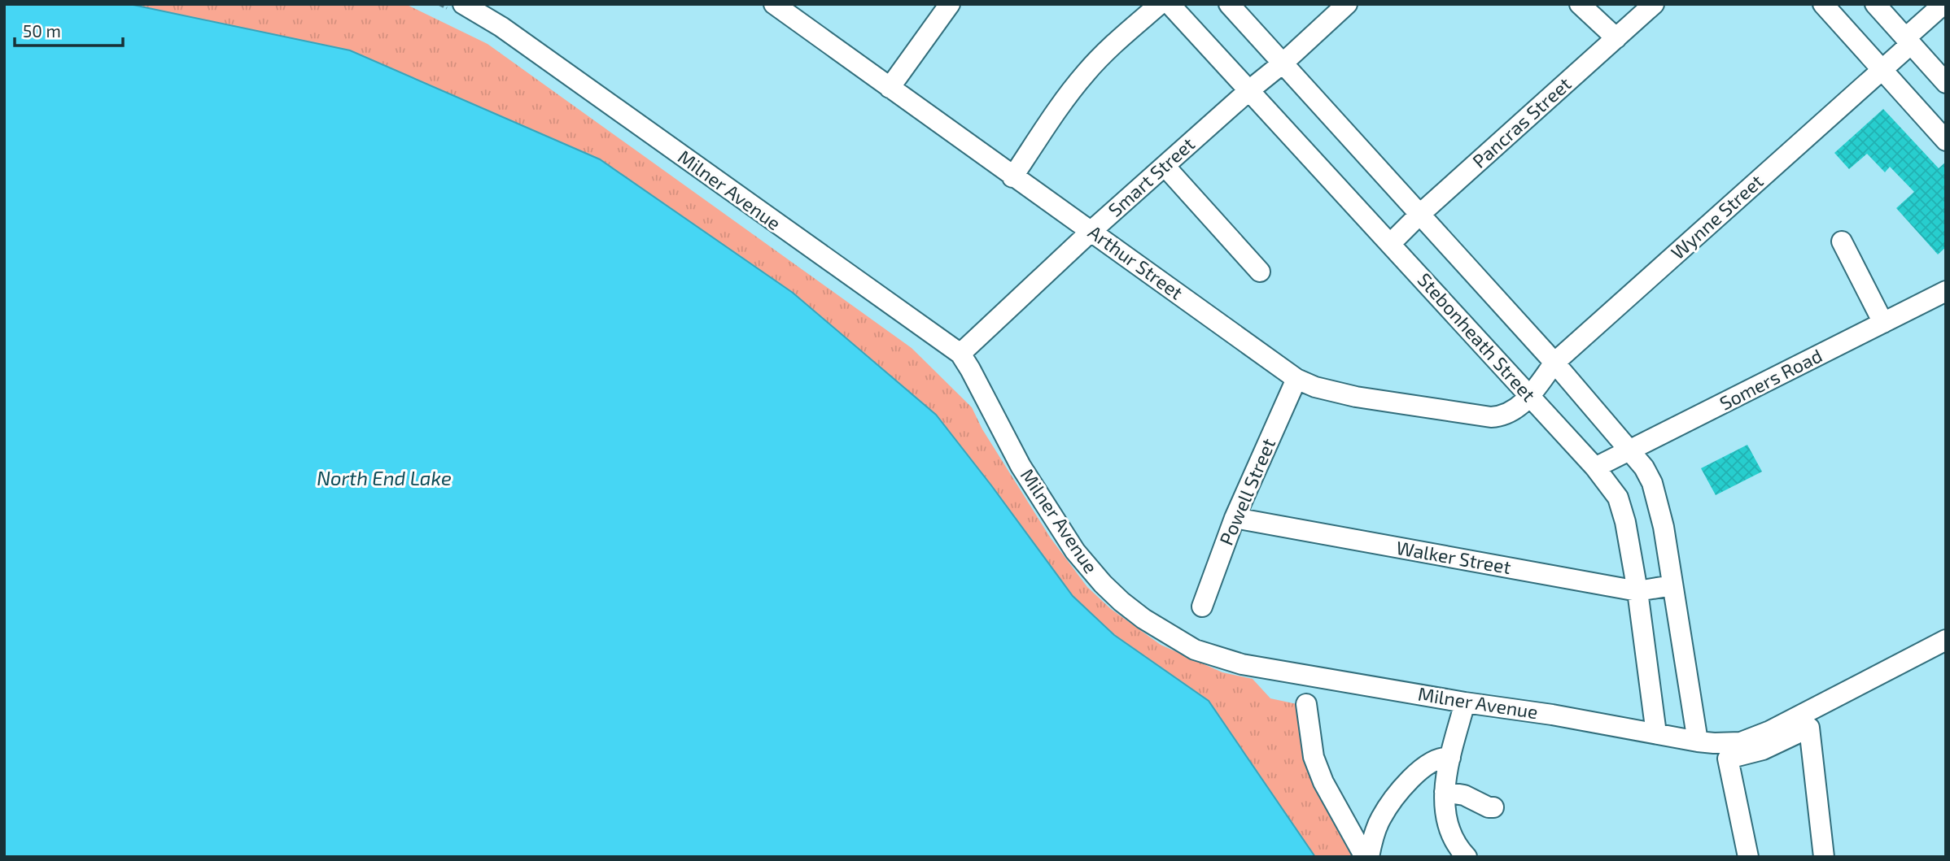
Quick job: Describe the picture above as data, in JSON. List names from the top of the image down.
{
  "streets": {
    "street": [
      "Pancras Street",
      "Smart Street",
      "Milner Avenue",
      "Wynne Street",
      "Arthur Street",
      "Stebonheath Street",
      "Somers Road",
      "Powell Street",
      "Walker Street"
    ]
  },
  "crossings": [
    ["Pancras Street", "Stebonheath Street"],
    ["Smart Street", "Milner Avenue"],
    ["Smart Street", "Arthur Street"],
    ["Smart Street", "Stebonheath Street"],
    ["Milner Avenue", "Stebonheath Street"],
    ["Wynne Street", "Arthur Street"],
    ["Wynne Street", "Stebonheath Street"],
    ["Arthur Street", "Stebonheath Street"],
    ["Arthur Street", "Powell Street"],
    ["Stebonheath Street", "Somers Road"],
    ["Stebonheath Street", "Walker Street"],
    ["Powell Street", "Walker Street"]
  ],
  "water": ["North End Lake"],
  "scale_bar": "50 m"
}
